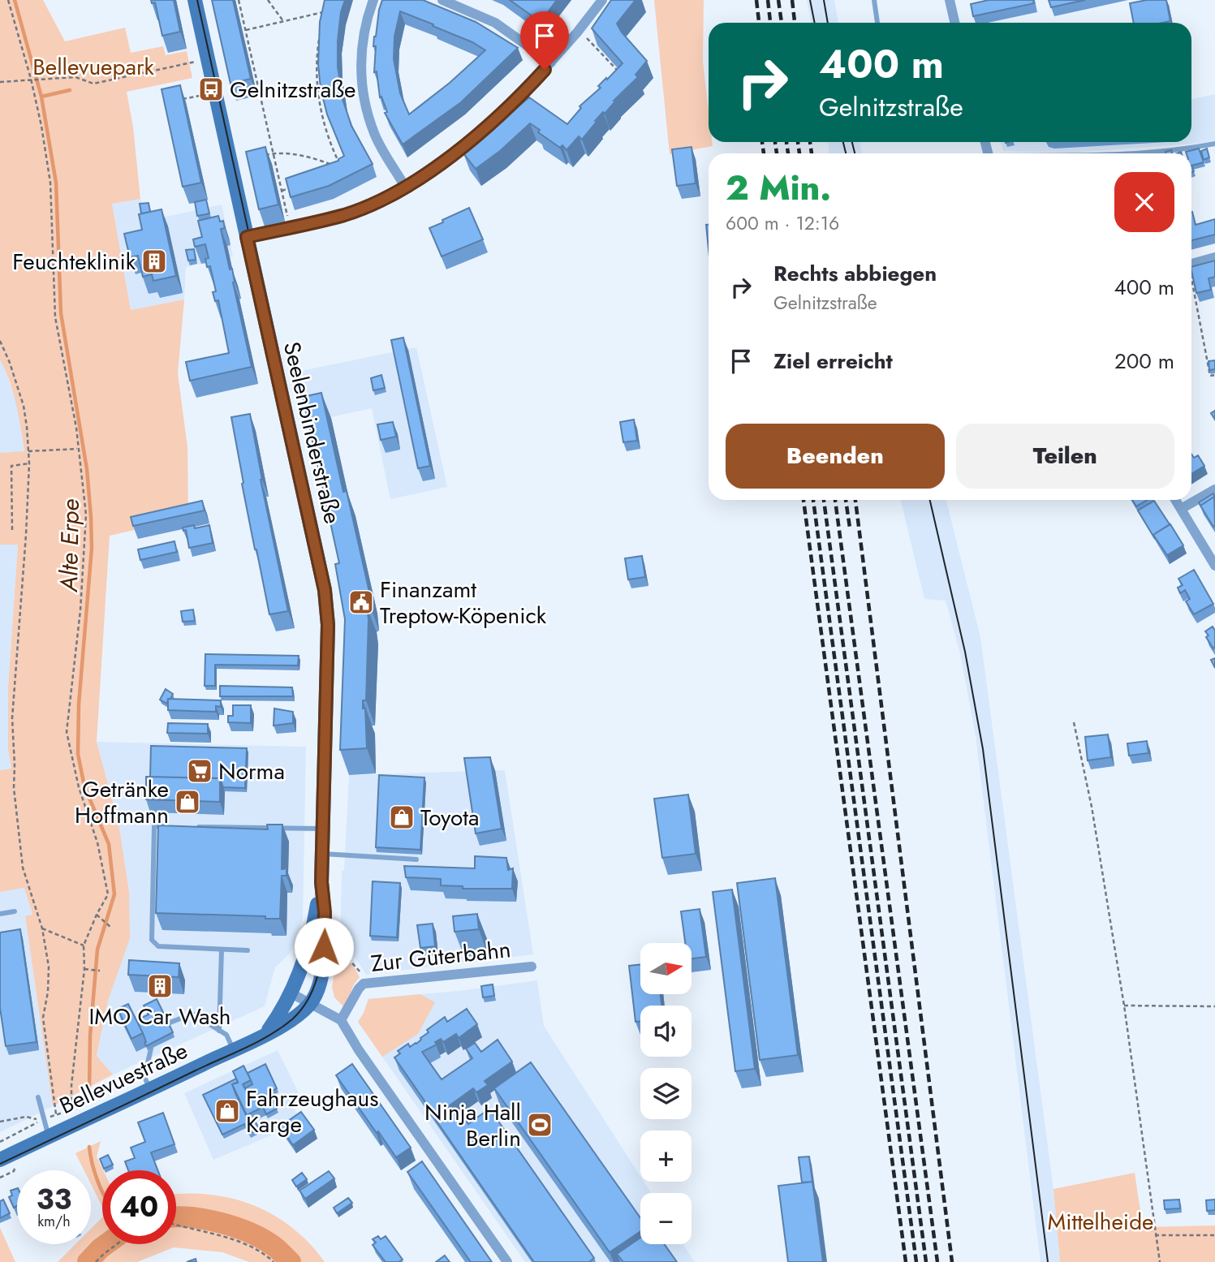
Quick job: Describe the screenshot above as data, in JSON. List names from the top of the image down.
{
  "streets": {
    "street": ["Seelenbinderstraße", "Zur Güterbahn", "Bellevuestraße"]
  },
  "crossings": [
    ["Seelenbinderstraße", "Bellevuestraße"]
  ],
  "water": ["Alte Erpe"],
  "parks": ["Bellevuepark", "Mittelheide"],
  "places": {
    "bus stop": ["Gelnitzstraße"],
    "building": ["Feuchteklinik", "IMO Car Wash"],
    "public building": ["Finanzamt Treptow-Köpenick"],
    "supermarket": ["Norma"],
    "shop": ["Getränke Hoffmann", "Toyota", "Fahrzeughaus Karge"],
    "sports": ["Ninja Hall Berlin"]
  },
  "north": "right",
  "page": {
    "turn": ["400 m", "Gelnitzstraße"],
    "heading": ["2 Min.", "600 m · 12:16"],
    "list": [
      {
        "name": "Rechts abbiegen",
        "note": "Gelnitzstraße",
        "value": "400 m"
      },
      {
        "name": "Ziel erreicht",
        "value": "200 m"
      }
    ],
    "buttons": ["Beenden", "Teilen"],
    "map_buttons": ["+", "−"],
    "speed": "33 km/h",
    "limit": "40"
  }
}
